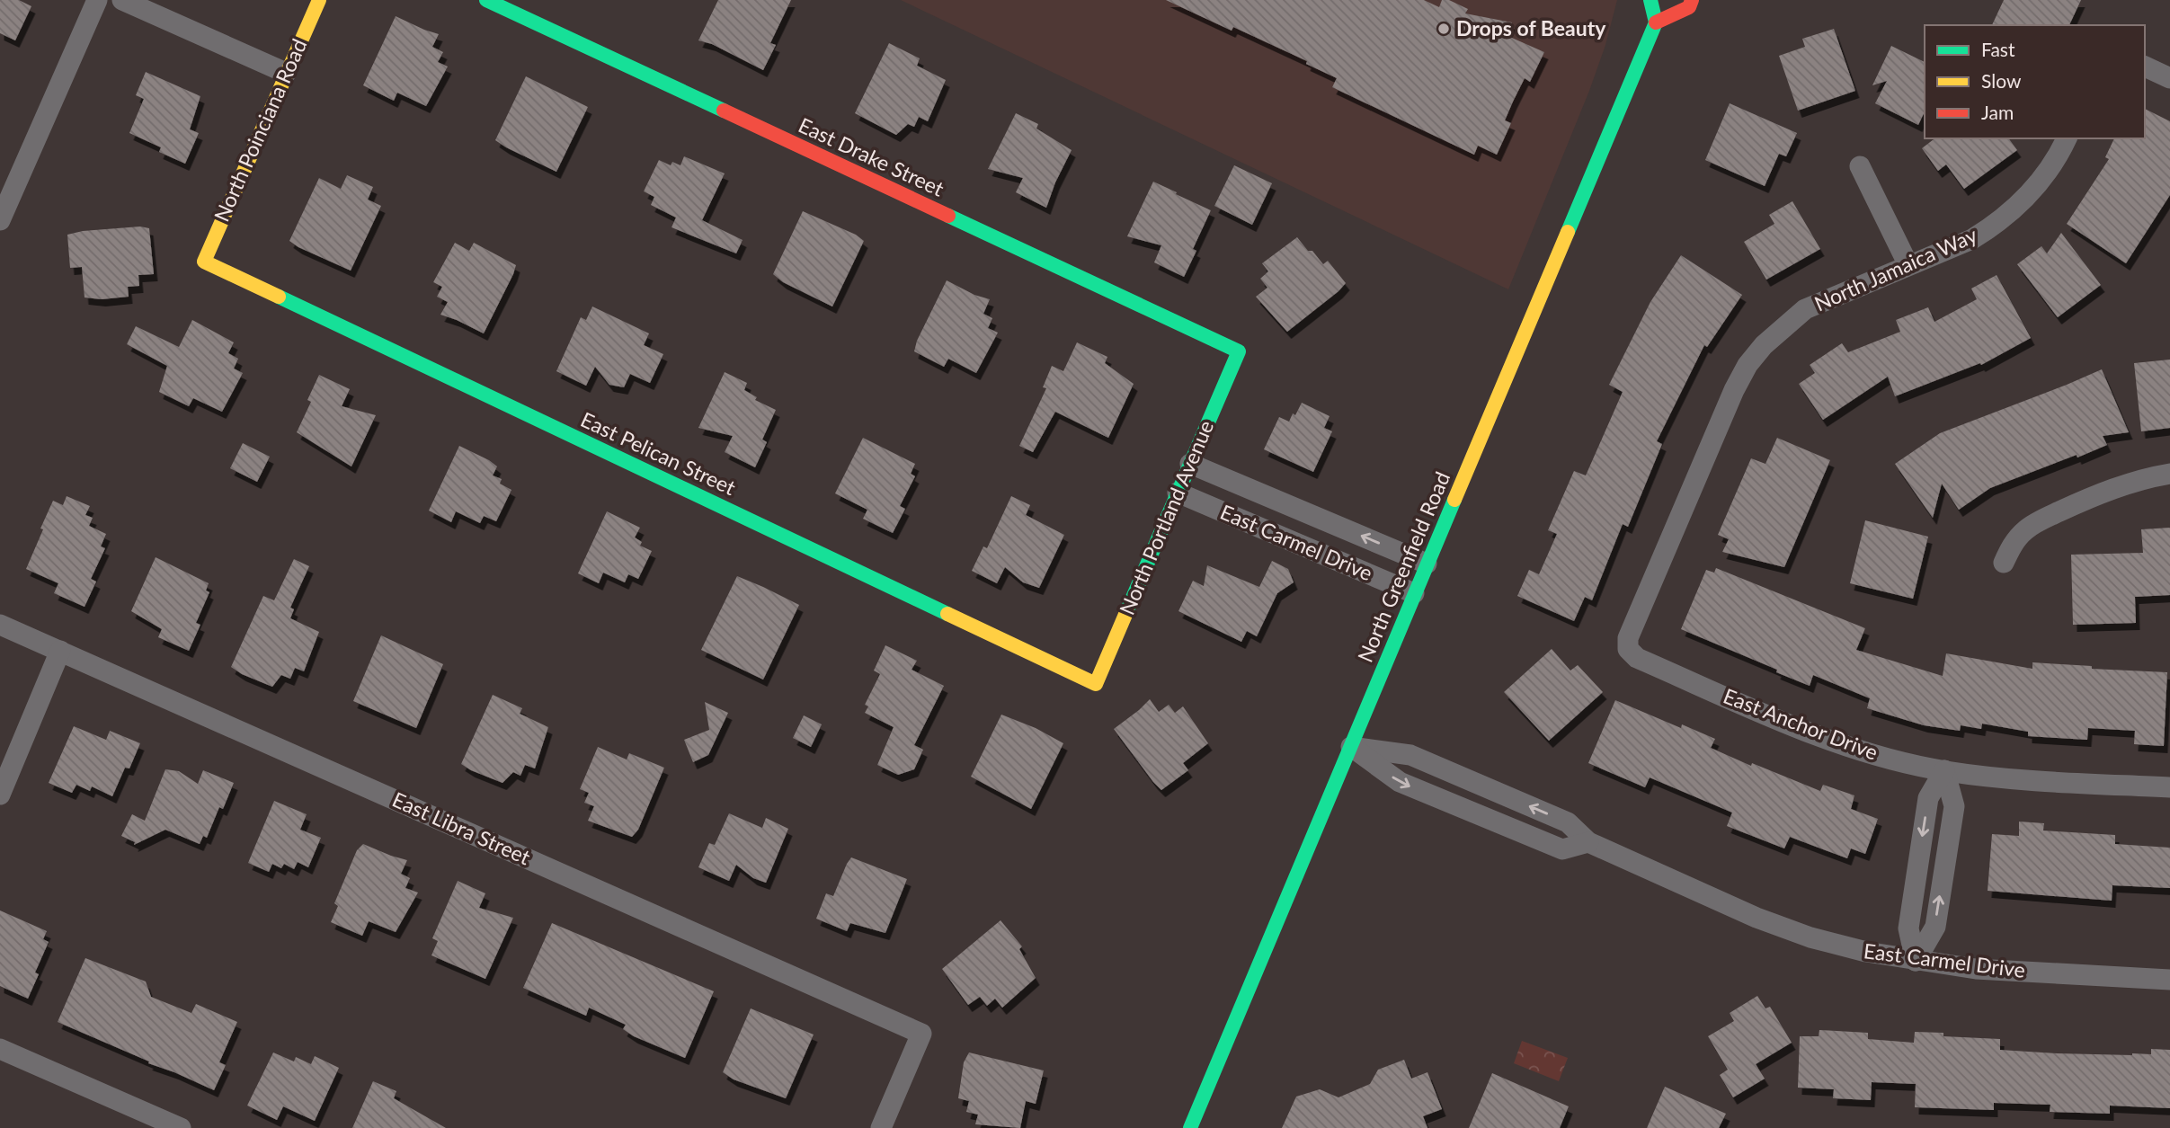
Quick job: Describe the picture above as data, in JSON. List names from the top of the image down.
{
  "streets": {
    "street": [
      "North Poinciana Road",
      "East Drake Street",
      "North Jamaica Way",
      "East Pelican Street",
      "North Portland Avenue",
      "East Carmel Drive",
      "North Greenfield Road",
      "East Anchor Drive",
      "East Libra Street"
    ]
  },
  "crossings": [
    ["North Poinciana Road", "East Pelican Street"],
    ["East Drake Street", "North Portland Avenue"],
    ["North Jamaica Way", "East Anchor Drive"],
    ["East Pelican Street", "North Portland Avenue"],
    ["North Portland Avenue", "East Carmel Drive"],
    ["East Carmel Drive", "North Greenfield Road"]
  ],
  "places": ["Drops of Beauty"],
  "legend": ["Fast", "Slow", "Jam"]
}
